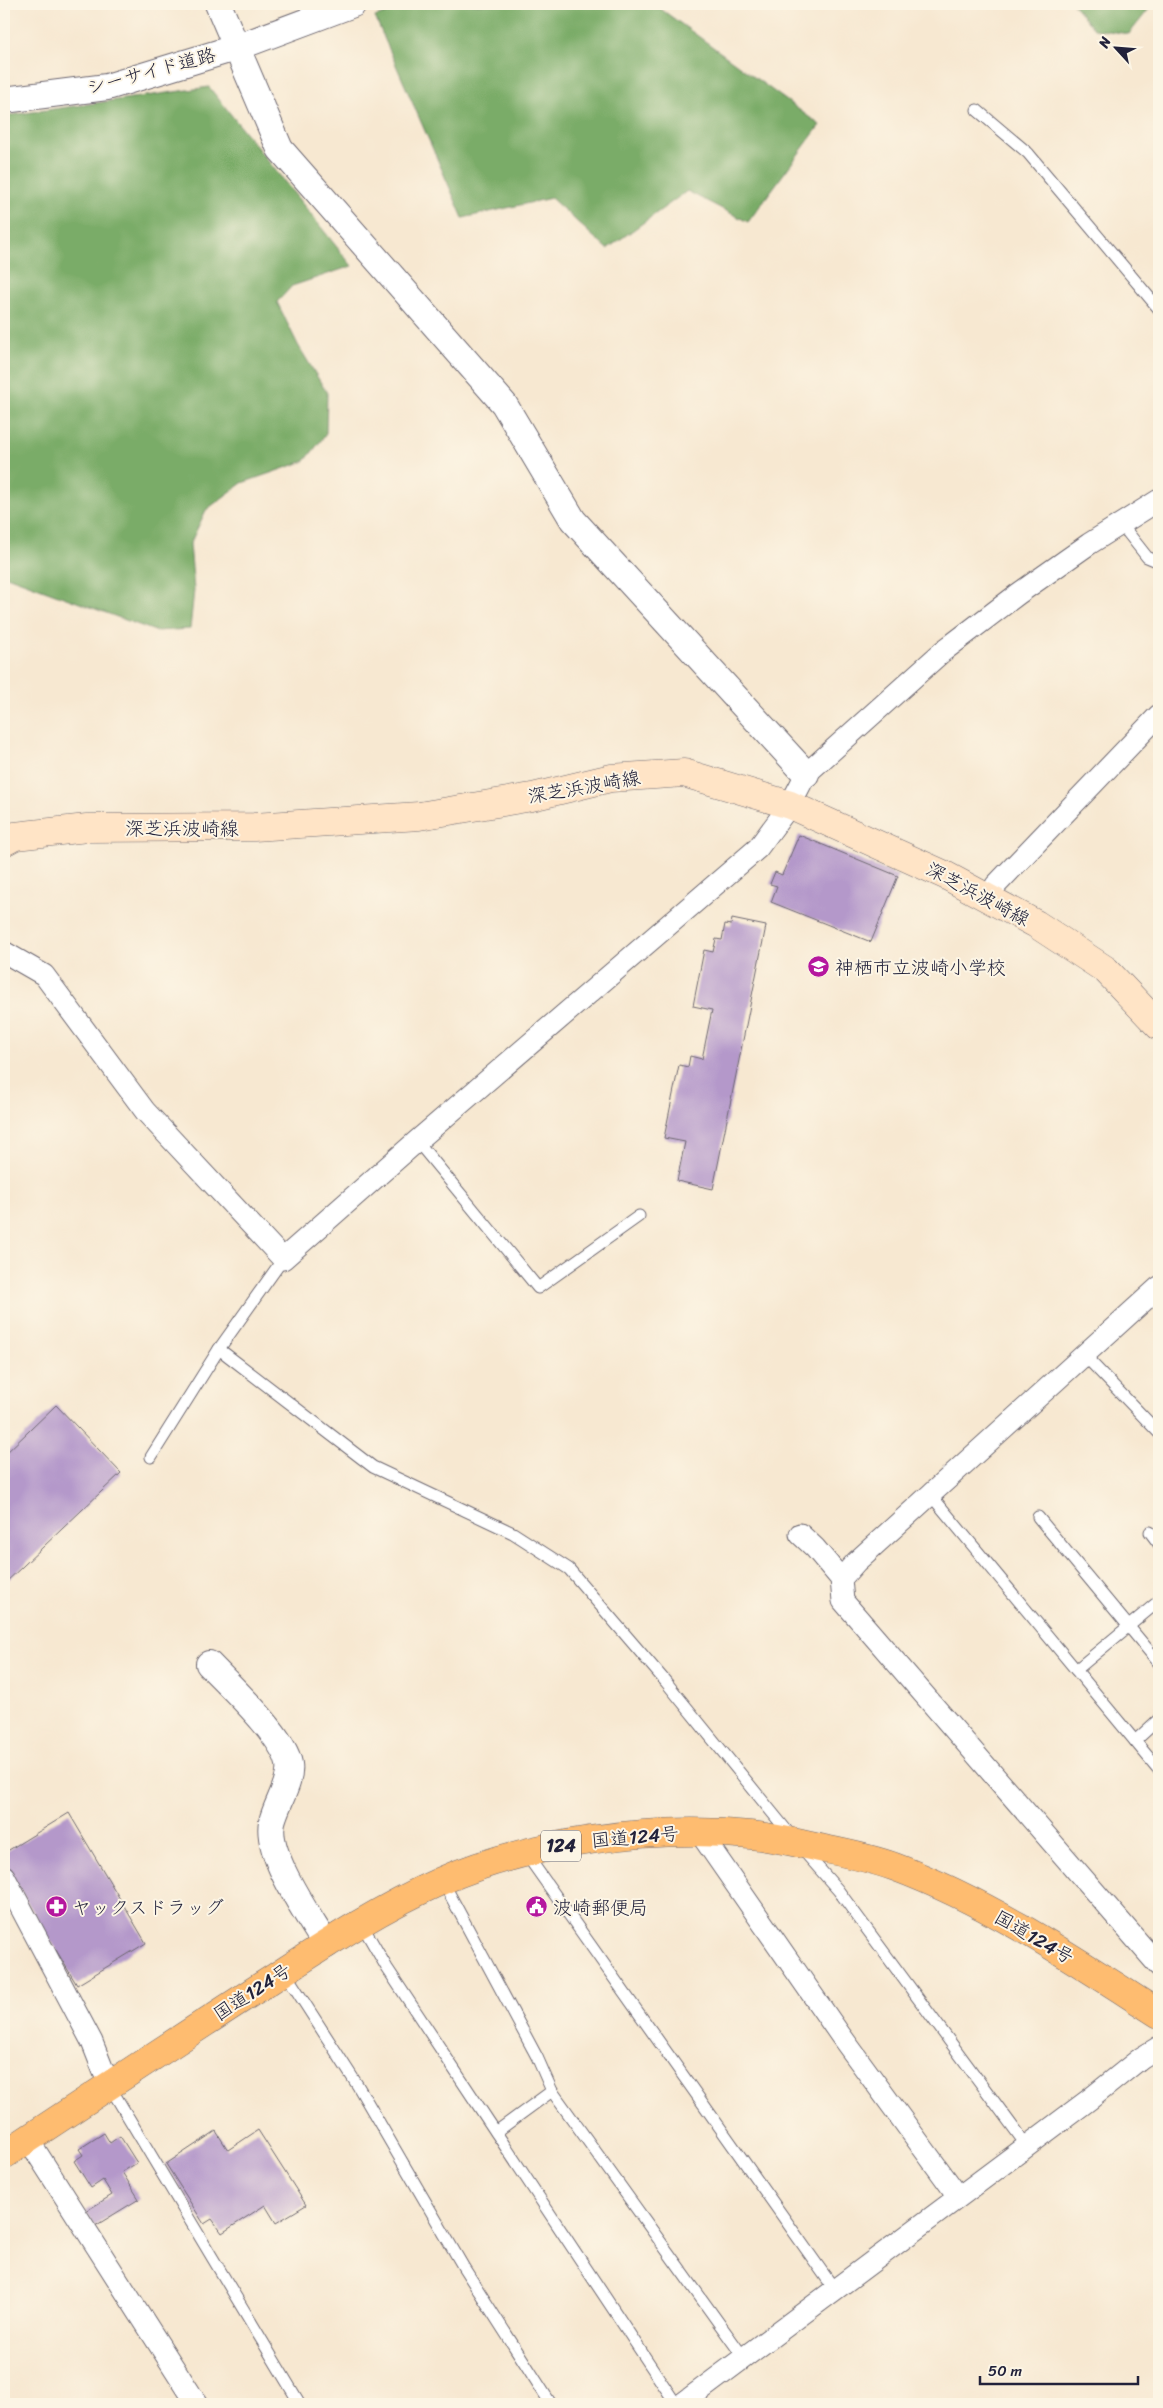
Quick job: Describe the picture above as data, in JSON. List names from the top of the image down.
{
  "streets": {
    "highway": ["国道124号", "124"],
    "main road": ["深芝浜波崎線"],
    "street": ["シーサイド道路"]
  },
  "places": {
    "school or university": ["神栖市立波崎小学校"],
    "pharmacy": ["ヤックスドラッグ"],
    "public building": ["波崎郵便局"]
  },
  "scale_bar": "50 m",
  "north": "top left"
}
